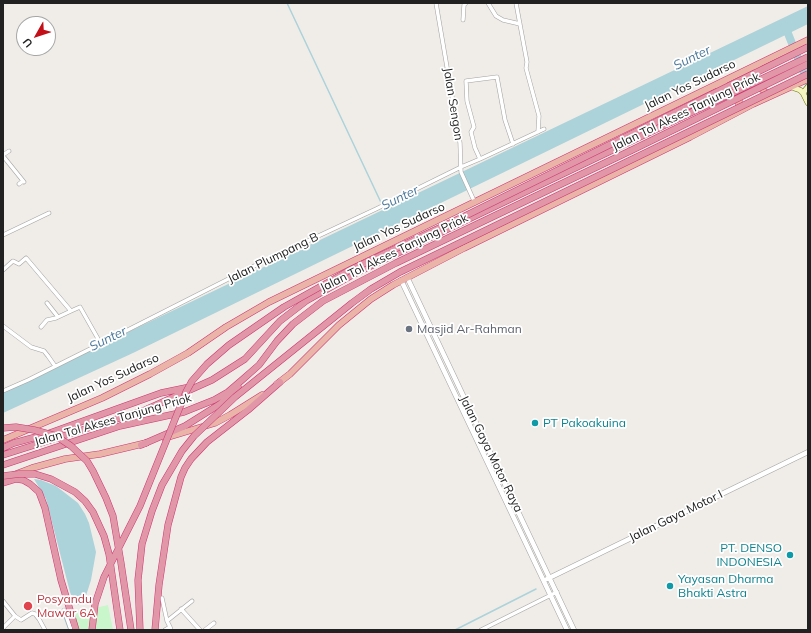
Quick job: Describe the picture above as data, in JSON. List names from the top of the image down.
{
  "streets": {
    "highway": ["Jalan Yos Sudarso", "Jalan Tol Akses Tanjung Priok"],
    "street": [
      "Jalan Sengon",
      "Jalan Plumpang B",
      "Jalan Gaya Motor Raya",
      "Jalan Gaya Motor I"
    ]
  },
  "crossings": [
    ["Jalan Yos Sudarso", "Jalan Sengon"],
    ["Jalan Sengon", "Jalan Plumpang B"],
    ["Jalan Gaya Motor Raya", "Jalan Gaya Motor I"]
  ],
  "water": ["Sunter"],
  "places": [
    "Masjid Ar-Rahman",
    "PT Pakoakuina",
    "PT. DENSO INDONESIA",
    "Yayasan Dharma Bhakti Astra",
    "Posyandu Mawar 6A"
  ],
  "north": "bottom left"
}
